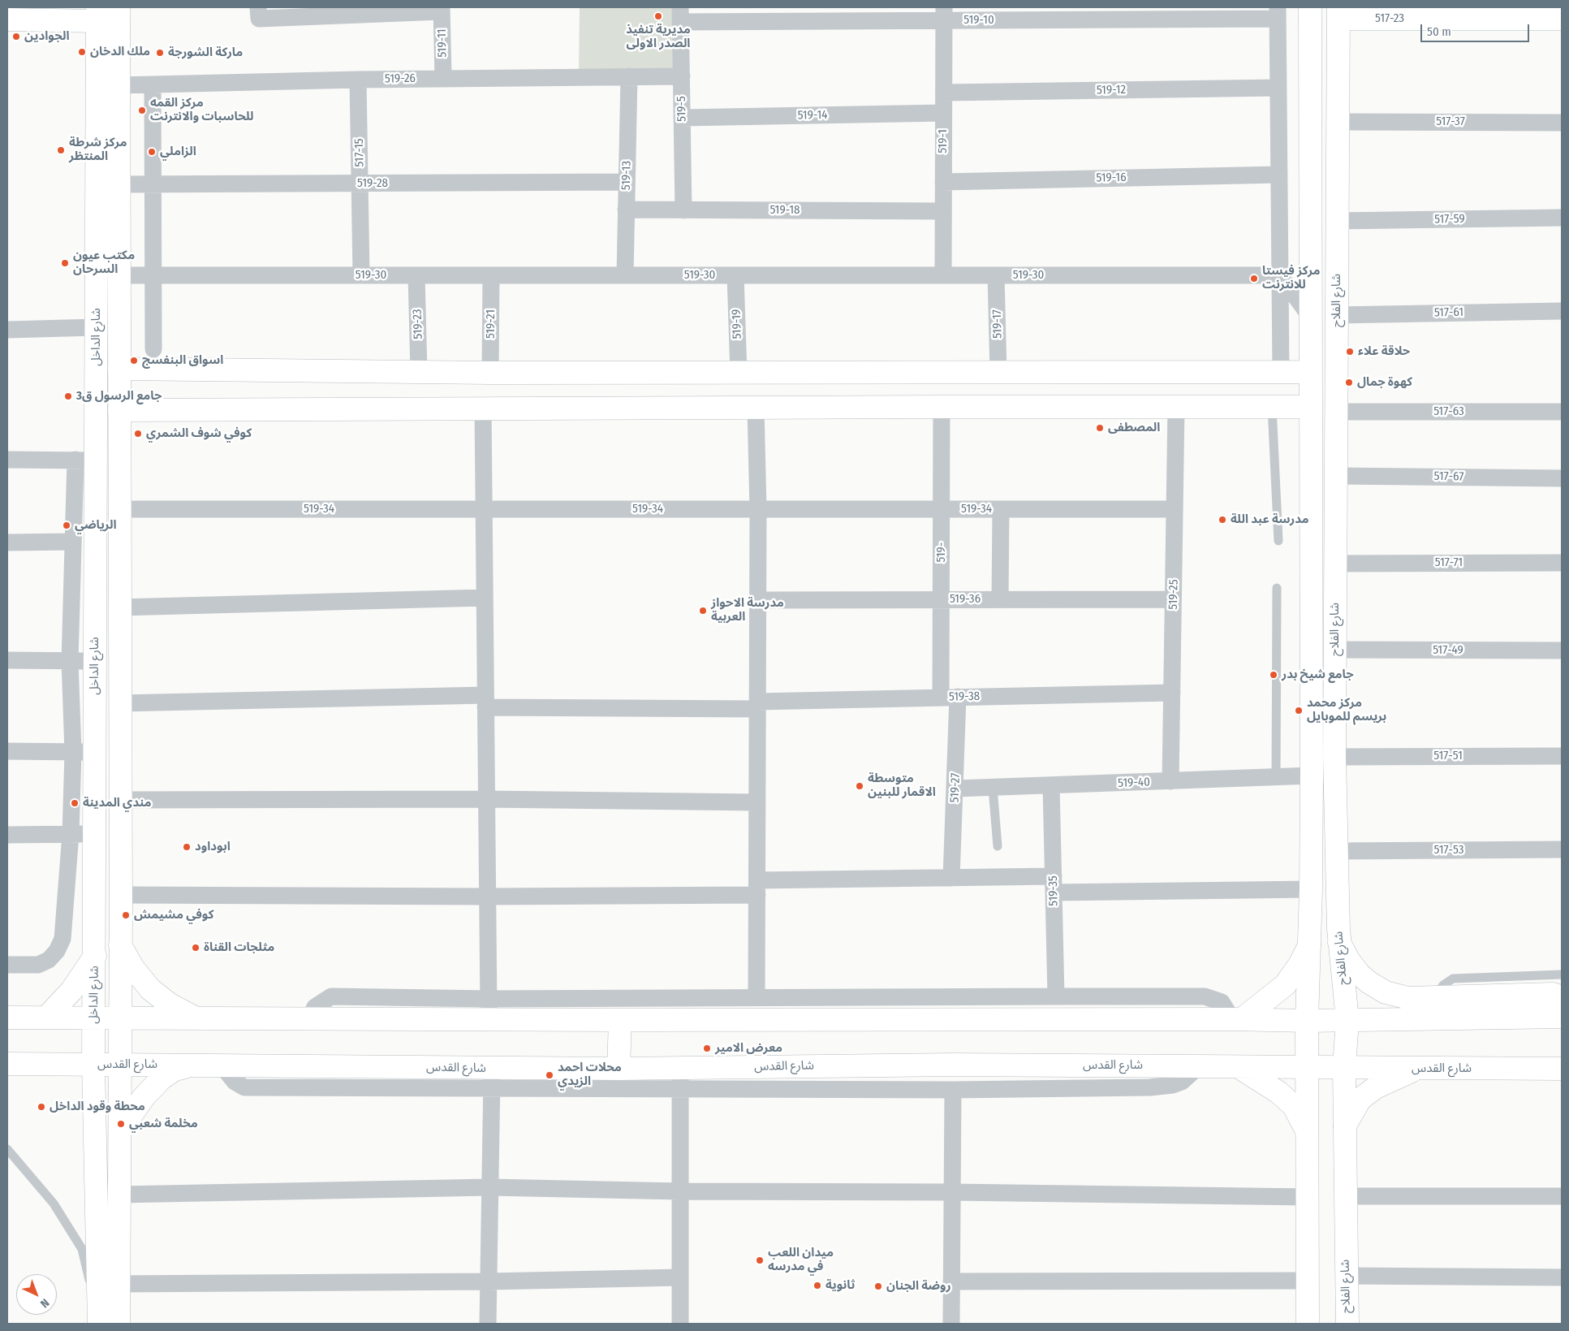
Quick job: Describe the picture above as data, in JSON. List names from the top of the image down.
{
  "streets": {
    "main road": [
      "517-23",
      "شارع الفلاح",
      "شارع الداخل",
      "شارع القدس"
    ],
    "street": [
      "519-10",
      "519-11",
      "519-26",
      "519-12",
      "519-5",
      "519-14",
      "517-37",
      "519-1",
      "517-15",
      "519-13",
      "519-16",
      "519-28",
      "519-18",
      "517-59",
      "519-30",
      "517-61",
      "519-23",
      "519-21",
      "519-19",
      "519-17",
      "517-63",
      "517-67",
      "519-34",
      "519-",
      "517-71",
      "519-25",
      "519-36",
      "517-49",
      "519-38",
      "517-51",
      "519-40",
      "519-27",
      "517-53",
      "519-35"
    ]
  },
  "crossings": [
    ["517-23", "شارع الفلاح"],
    ["519-10", "519-5"],
    ["519-10", "519-1"],
    ["519-11", "519-26"],
    ["519-26", "519-5"],
    ["519-26", "517-15"],
    ["519-26", "519-13"],
    ["519-26", "شارع الداخل"],
    ["519-12", "519-1"],
    ["519-5", "519-14"],
    ["519-5", "519-18"],
    ["519-14", "519-1"],
    ["517-37", "شارع الفلاح"],
    ["519-1", "519-16"],
    ["519-1", "519-18"],
    ["519-1", "519-30"],
    ["517-15", "519-28"],
    ["517-15", "519-30"],
    ["519-13", "519-28"],
    ["519-13", "519-18"],
    ["519-13", "519-30"],
    ["519-28", "شارع الداخل"],
    ["517-59", "شارع الفلاح"],
    ["519-30", "519-23"],
    ["519-30", "519-21"],
    ["519-30", "519-19"],
    ["519-30", "519-17"],
    ["519-30", "شارع الداخل"],
    ["شارع الفلاح", "517-61"],
    ["شارع الفلاح", "517-63"],
    ["شارع الفلاح", "517-67"],
    ["شارع الفلاح", "517-71"],
    ["شارع الفلاح", "517-49"],
    ["شارع الفلاح", "517-51"],
    ["شارع الفلاح", "519-40"],
    ["شارع الفلاح", "517-53"],
    ["شارع الفلاح", "شارع القدس"],
    ["شارع الداخل", "519-34"],
    ["شارع الداخل", "519-38"],
    ["شارع الداخل", "شارع القدس"],
    ["519-34", "519-"],
    ["519-34", "519-25"],
    ["519-", "519-36"],
    ["519-", "519-38"],
    ["519-", "519-27"],
    ["519-25", "519-36"],
    ["519-25", "519-38"],
    ["519-25", "519-40"],
    ["519-38", "519-27"],
    ["519-40", "519-27"],
    ["519-40", "519-35"]
  ],
  "places": [
    "مديرية تنفيذ الصدر الاولى",
    "الجوادين",
    "ملك الدخان",
    "ماركة الشورجة",
    "مركز القمه للحاسبات والانترنت",
    "مركز شرطة المنتظر",
    "الزاملي",
    "مكتب عيون السرحان",
    "مركز فيستا للانترنت",
    "حلاقة علاء",
    "اسواق البنفسج",
    "كهوة جمال",
    "جامع الرسول ق3",
    "المصطفى",
    "كوفي شوف الشمري",
    "مدرسة عبد اللة",
    "الرياضي",
    "مدرسة الاحواز العربية",
    "جامع شيخ بدر",
    "مركز محمد بريسم للموبايل",
    "متوسطة الاقمار للبنين",
    "مندي المدينة",
    "ابوداود",
    "كوفي مشيمش",
    "مثلجات القناة",
    "معرض الامير",
    "محلات احمد الزيدي",
    "محطة وقود الداخل",
    "مخلمة شعبي",
    "ميدان اللعب في مدرسه",
    "ثانوية",
    "روضة الجنان"
  ],
  "scale_bar": "50 m",
  "north": "bottom right"
}
